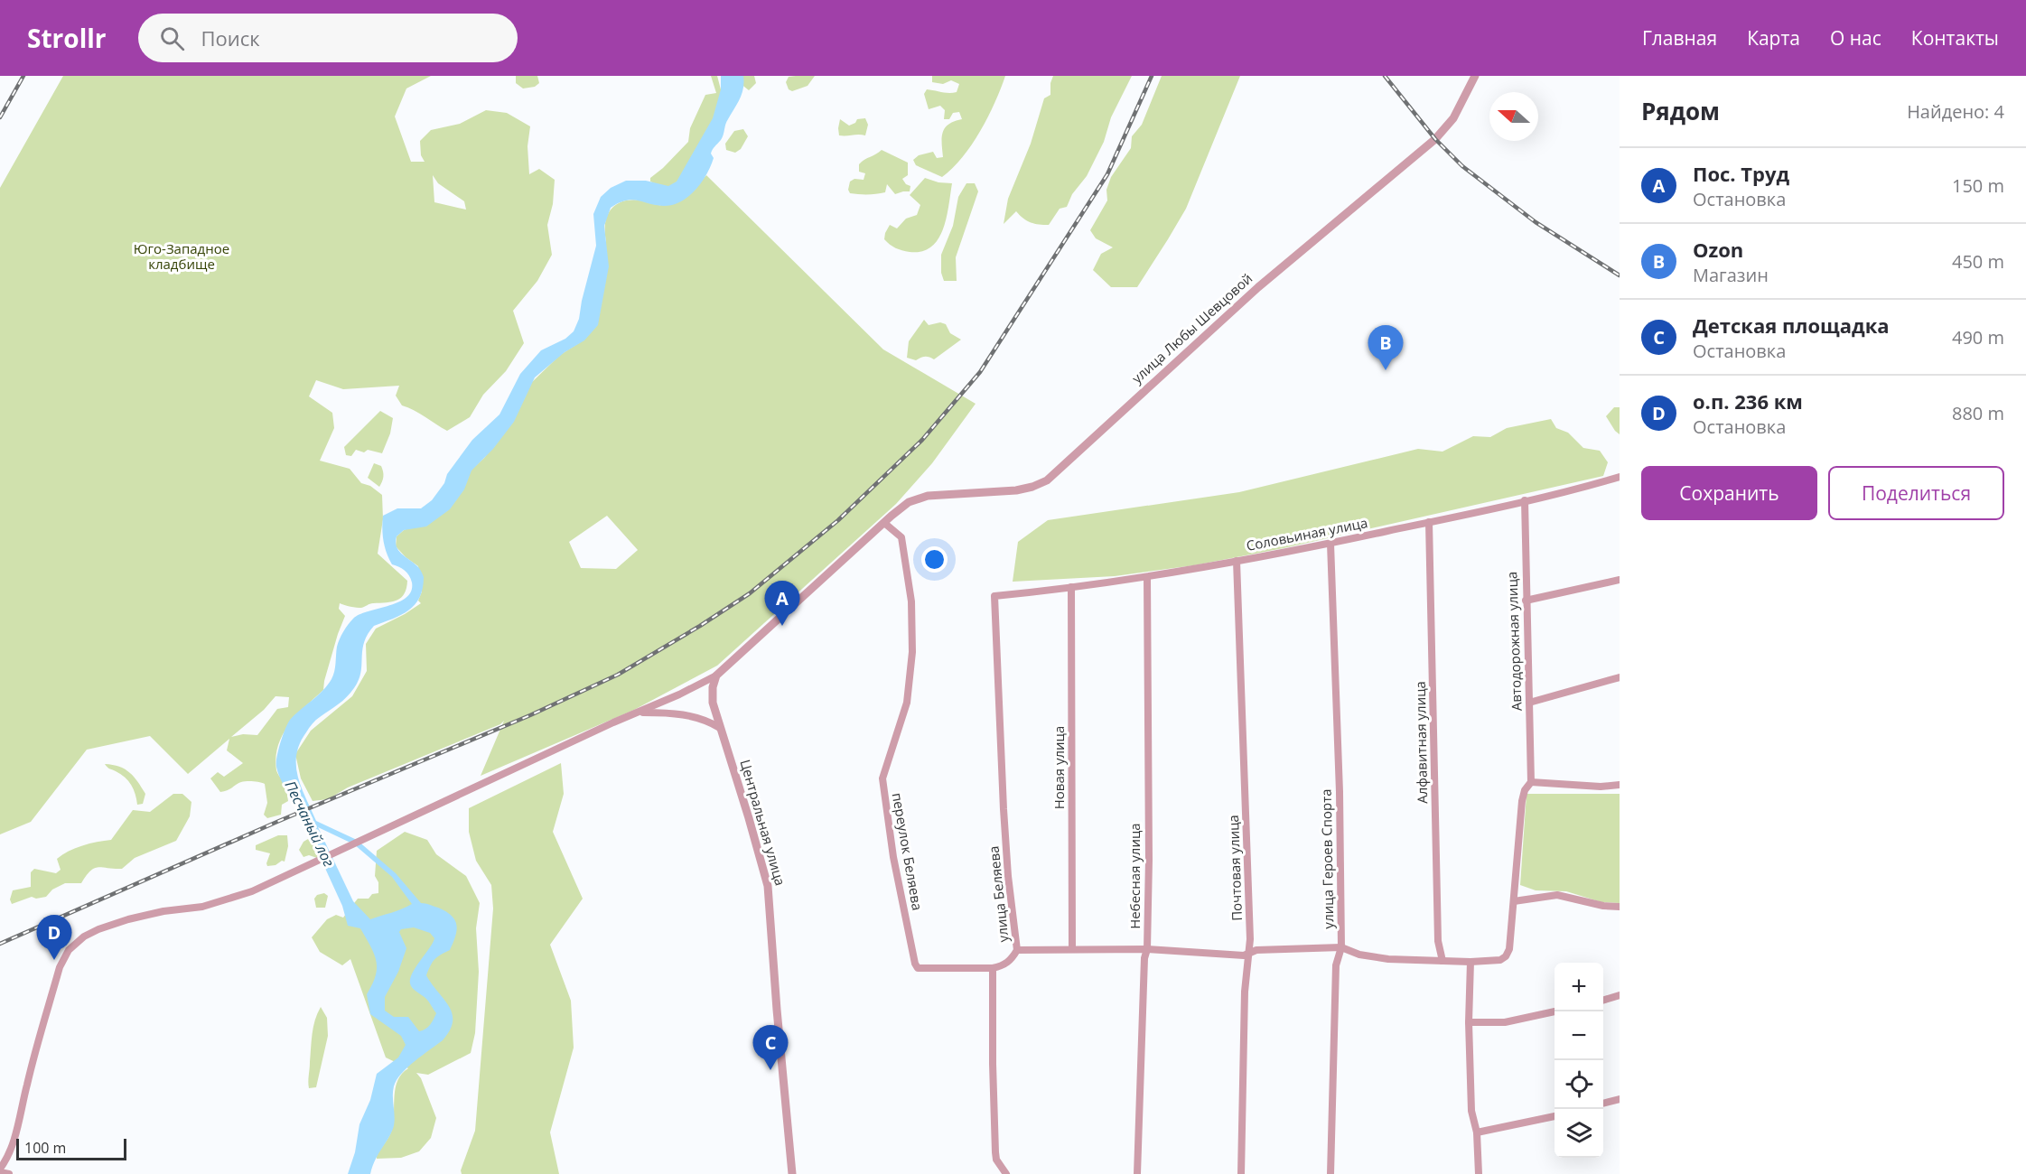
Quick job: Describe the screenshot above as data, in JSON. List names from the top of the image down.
{
  "streets": {
    "street": [
      "улица Любы Шевцовой",
      "Соловьиная улица",
      "Автодорожная улица",
      "Алфавитная улица",
      "Новая улица",
      "Центральная улица",
      "переулок Беляева",
      "улица Героев Спорта",
      "Почтовая улица",
      "Небесная улица",
      "улица Беляева"
    ]
  },
  "crossings": [
    ["улица Любы Шевцовой", "Центральная улица"],
    ["улица Любы Шевцовой", "переулок Беляева"],
    ["Соловьиная улица", "Автодорожная улица"],
    ["Соловьиная улица", "Алфавитная улица"],
    ["Соловьиная улица", "Новая улица"],
    ["Соловьиная улица", "улица Героев Спорта"],
    ["Соловьиная улица", "Почтовая улица"],
    ["Соловьиная улица", "Небесная улица"],
    ["Соловьиная улица", "улица Беляева"],
    ["переулок Беляева", "улица Беляева"]
  ],
  "water": ["Песчаный лог"],
  "parks": ["Юго-Западное кладбище"],
  "scale_bar": "100 m",
  "north": "left",
  "page": {
    "header": "Strollr",
    "search": "Поиск",
    "nav": [
      "Главная",
      "Карта",
      "О нас",
      "Контакты"
    ],
    "heading": ["Рядом", "Найдено: 4"],
    "list": [
      {
        "mark": "A",
        "name": "Пос. Труд",
        "note": "Остановка",
        "value": "150 m"
      },
      {
        "mark": "B",
        "name": "Ozon",
        "note": "Магазин",
        "value": "450 m"
      },
      {
        "mark": "C",
        "name": "Детская площадка",
        "note": "Остановка",
        "value": "490 m"
      },
      {
        "mark": "D",
        "name": "о.п. 236 км",
        "note": "Остановка",
        "value": "880 m"
      }
    ],
    "pins": [
      "B",
      "A",
      "D",
      "C"
    ],
    "buttons": ["Сохранить", "Поделиться"],
    "map_buttons": ["+", "−"],
    "scale": "100 m"
  }
}
